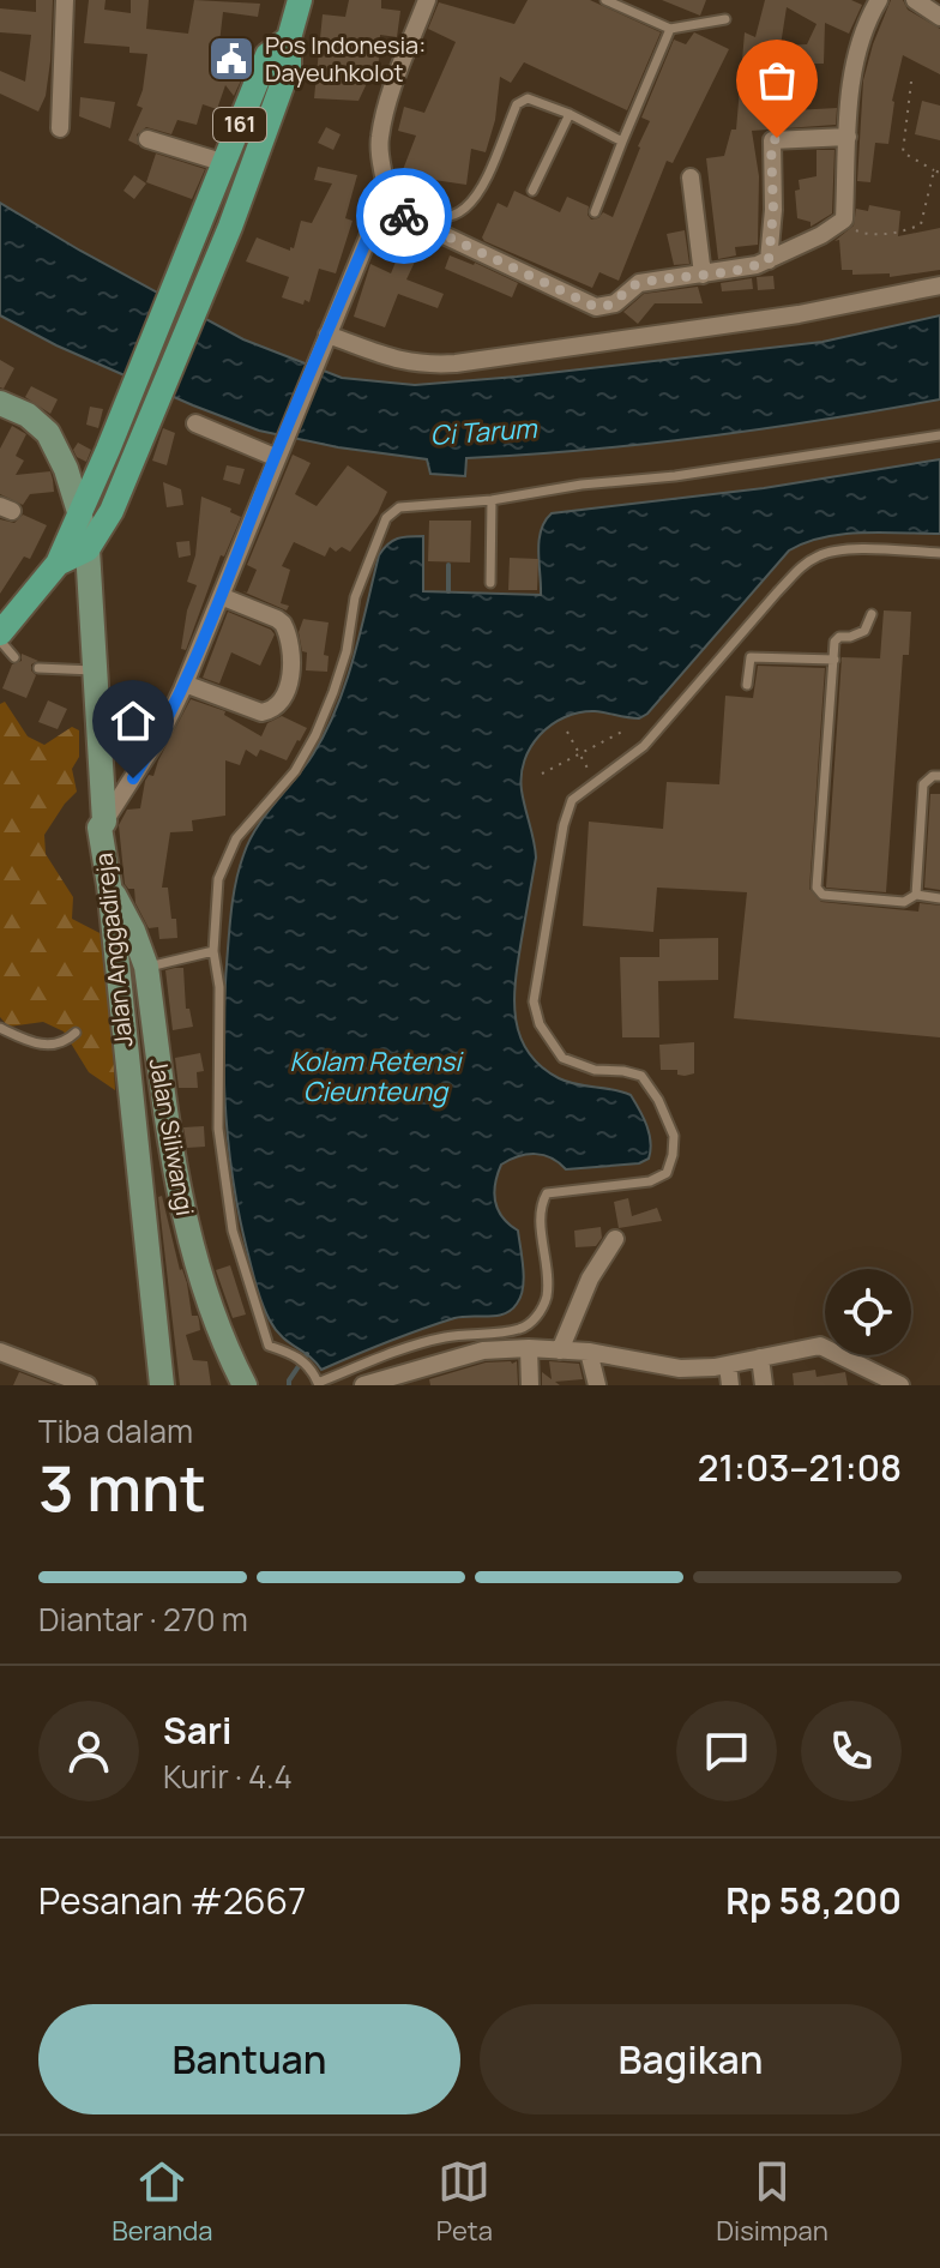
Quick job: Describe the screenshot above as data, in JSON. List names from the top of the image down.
{
  "streets": {
    "main road": ["161", "Jalan Anggadireja", "Jalan Siliwangi"]
  },
  "crossings": [
    ["161", "Jalan Anggadireja"],
    ["Jalan Anggadireja", "Jalan Siliwangi"]
  ],
  "water": ["Ci Tarum", "Kolam Retensi Cieunteung"],
  "places": {
    "public building": ["Pos Indonesia: Dayeuhkolot"]
  },
  "page": {
    "heading": ["3 mnt", "Tiba dalam", "21:03–21:08"],
    "panel": [
      "Sari",
      "Kurir · 4.4",
      "Pesanan #2667",
      "Rp 58,200"
    ],
    "bar": "Diantar · 270 m",
    "buttons": ["Bantuan", "Bagikan"],
    "tabs": ["Beranda", "Peta", "Disimpan"]
  }
}
